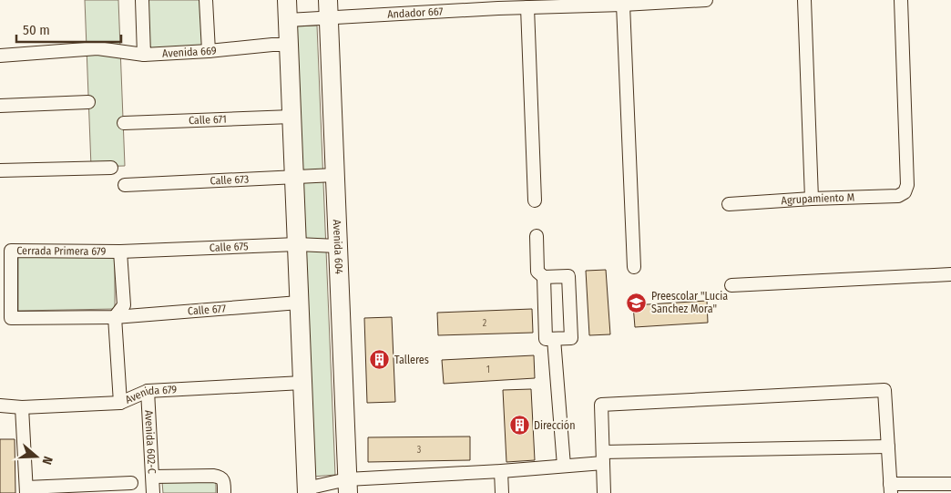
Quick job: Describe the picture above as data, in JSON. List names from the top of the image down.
{
  "streets": {
    "street": [
      "Andador 667",
      "Avenida 669",
      "Calle 671",
      "Calle 673",
      "Agrupamiento M",
      "Calle 675",
      "Avenida 604",
      "Cerrada Primera 679",
      "Calle 677",
      "Avenida 679",
      "Avenida 602-C"
    ]
  },
  "crossings": [
    ["Andador 667", "Avenida 604"],
    ["Calle 673", "Avenida 604"],
    ["Calle 675", "Avenida 604"],
    ["Calle 675", "Cerrada Primera 679"],
    ["Cerrada Primera 679", "Calle 677"],
    ["Avenida 679", "Avenida 602-C"]
  ],
  "places": {
    "school or university": ["Preescolar \"Lucia Sanchez Mora\""],
    "building": ["Talleres", "Dirección"]
  },
  "house_numbers": ["2", "1", "3"],
  "scale_bar": "50 m",
  "north": "right"
}
